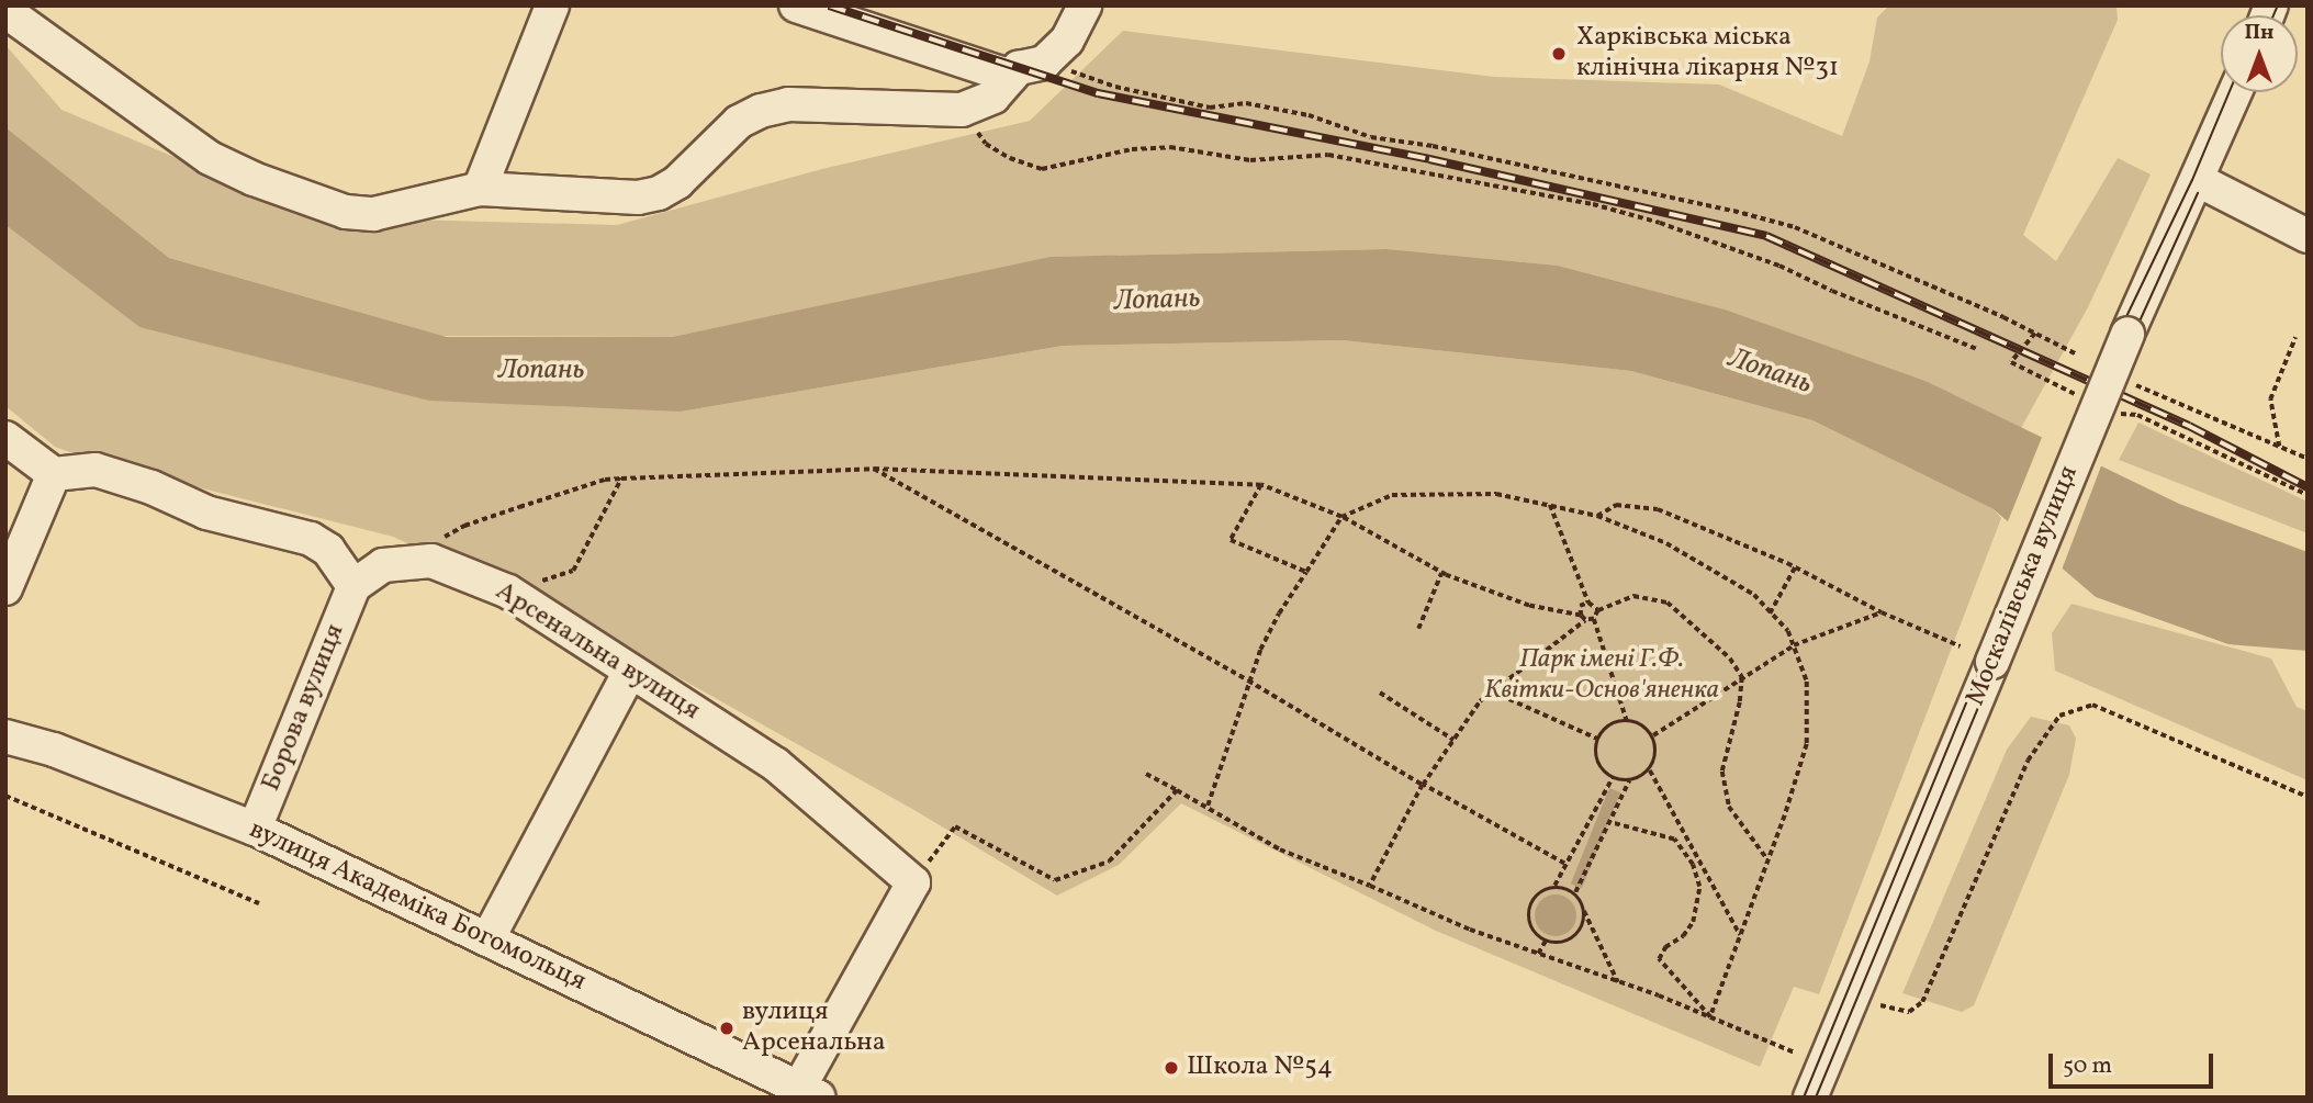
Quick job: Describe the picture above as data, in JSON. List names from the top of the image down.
{
  "streets": {
    "street": [
      "Москалівська вулиця",
      "Арсенальна вулиця",
      "Борова вулиця",
      "вулиця Академіка Богомольця"
    ]
  },
  "crossings": [
    ["Арсенальна вулиця", "Борова вулиця"],
    ["Борова вулиця", "вулиця Академіка Богомольця"]
  ],
  "water": ["Лопань"],
  "parks": ["Парк імені Г.Ф. Квітки-Основ'яненка"],
  "places": ["Харківська міська клінічна лікарня №31", "вулиця Арсенальна", "Школа №54"],
  "scale_bar": "50 m",
  "north": "top"
}
